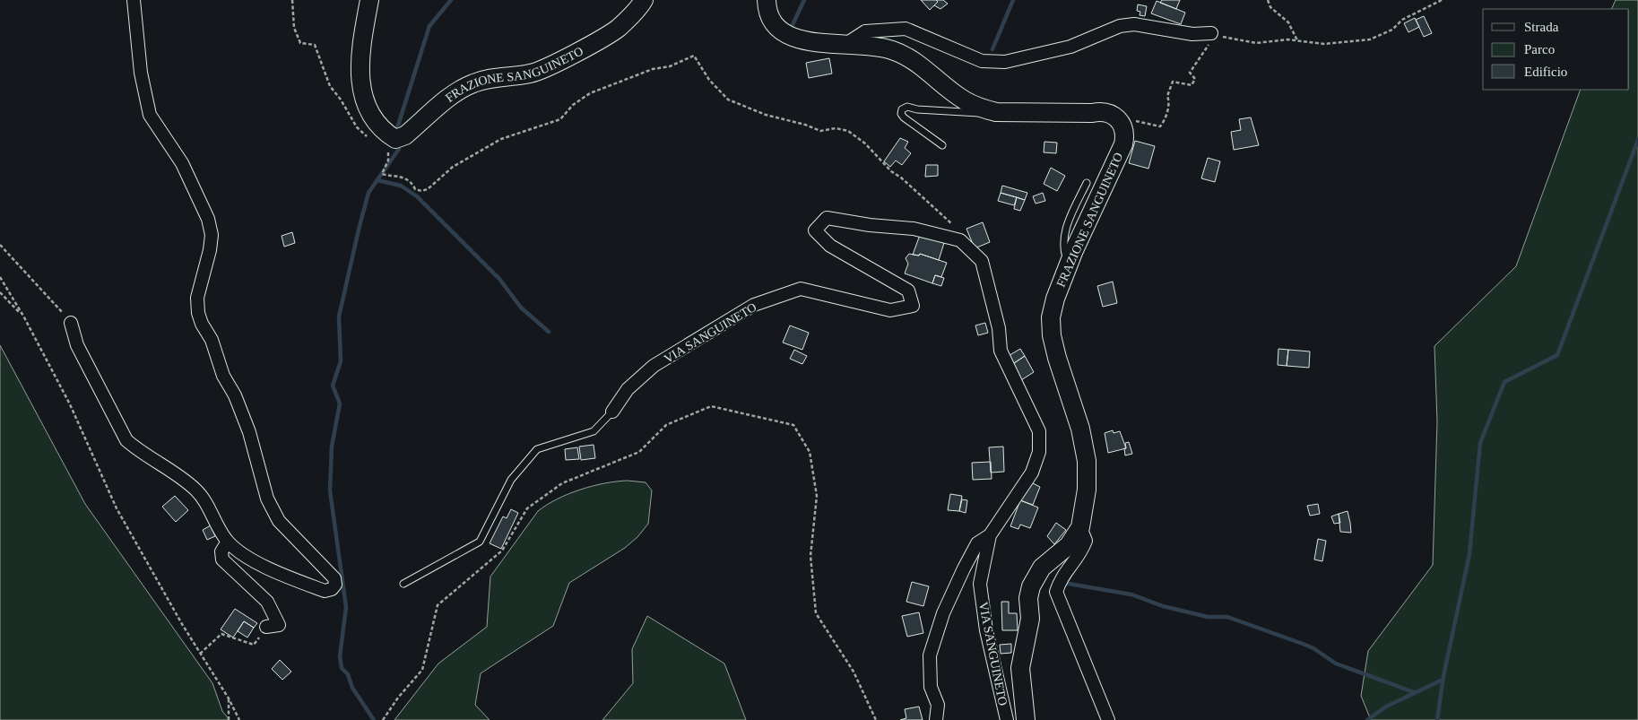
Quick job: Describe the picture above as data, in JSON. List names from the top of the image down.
{
  "streets": {
    "street": ["FRAZIONE SANGUINETO", "VIA SANGUINETO"]
  },
  "legend": ["Strada", "Parco", "Edificio"]
}
